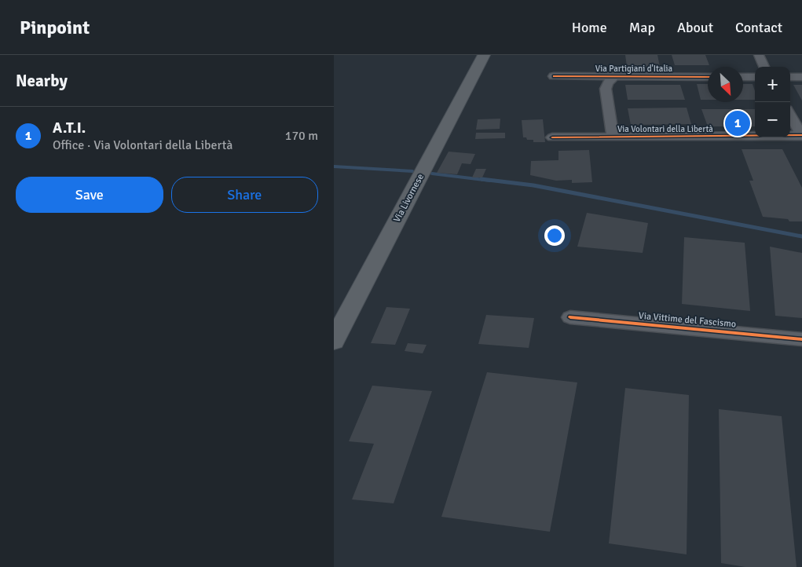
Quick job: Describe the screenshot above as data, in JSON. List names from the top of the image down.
{
  "streets": {
    "main road": ["Via Livornese"],
    "street": ["Via Partigiani d'Italia", "Via Volontari della Libertà", "Via Vittime del Fascismo"]
  },
  "crossings": [
    ["Via Partigiani d'Italia", "Via Volontari della Libertà"]
  ],
  "north": "bottom right",
  "page": {
    "header": "Pinpoint",
    "nav": [
      "Home",
      "Map",
      "About",
      "Contact"
    ],
    "heading": "Nearby",
    "map_buttons": ["+", "−"],
    "list": [
      {
        "mark": "1",
        "name": "A.T.I.",
        "note": "Office · Via Volontari della Libertà",
        "value": "170 m"
      }
    ],
    "pins": "1",
    "buttons": ["Save", "Share"]
  }
}
